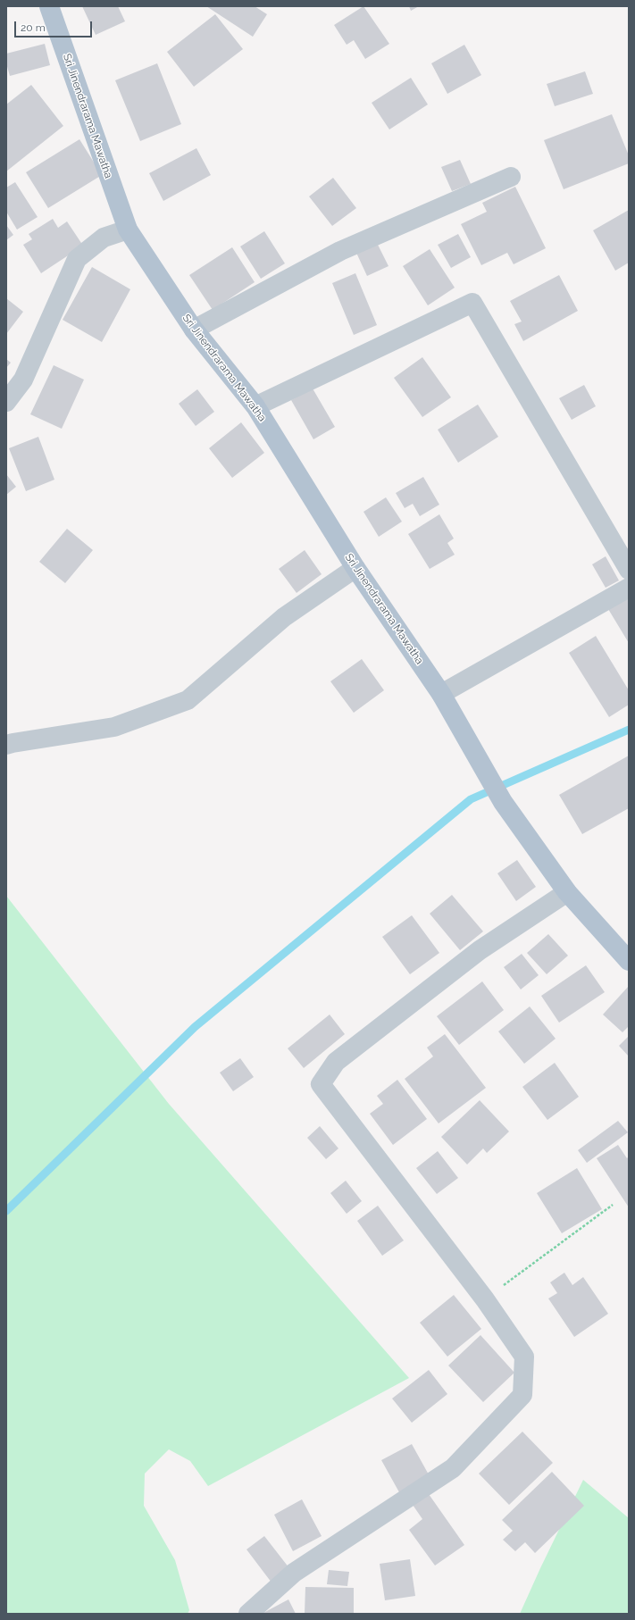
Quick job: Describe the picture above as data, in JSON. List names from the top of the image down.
{
  "streets": {
    "main road": ["Sri Jinendrarama Mawatha"]
  },
  "scale_bar": "20 m"
}
